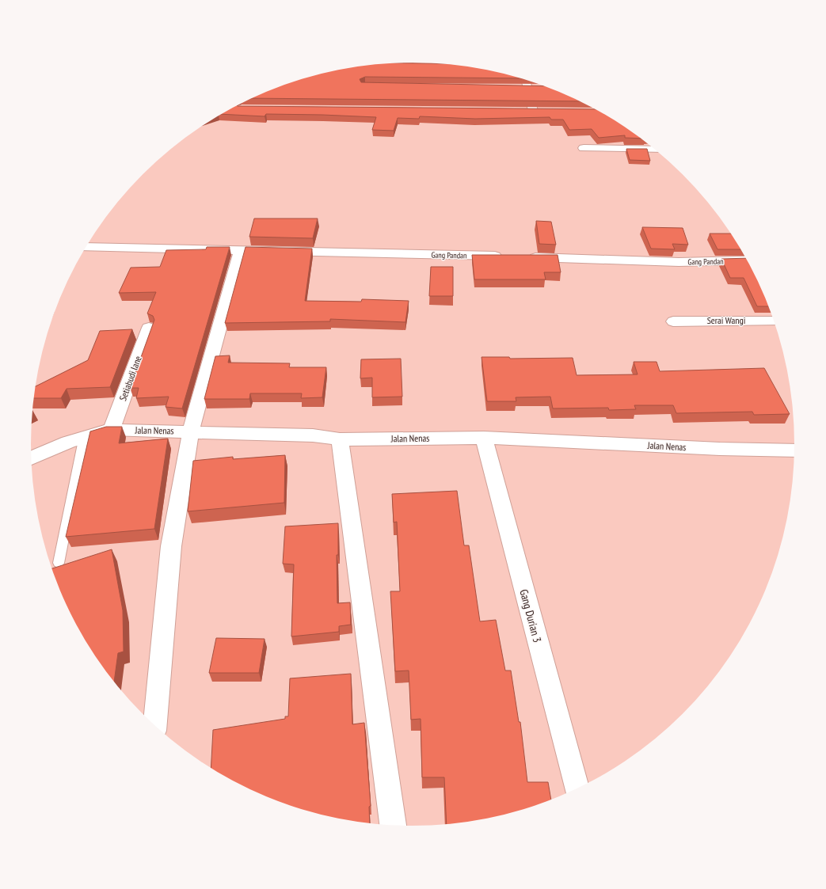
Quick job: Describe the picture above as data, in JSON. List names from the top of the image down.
{
  "streets": {
    "street": [
      "Gang Pandan",
      "Serai Wangi",
      "Setiabudi lane",
      "Jalan Nenas",
      "Gang Durian 3"
    ]
  },
  "crossings": [
    ["Setiabudi lane", "Jalan Nenas"],
    ["Jalan Nenas", "Gang Durian 3"]
  ]
}
